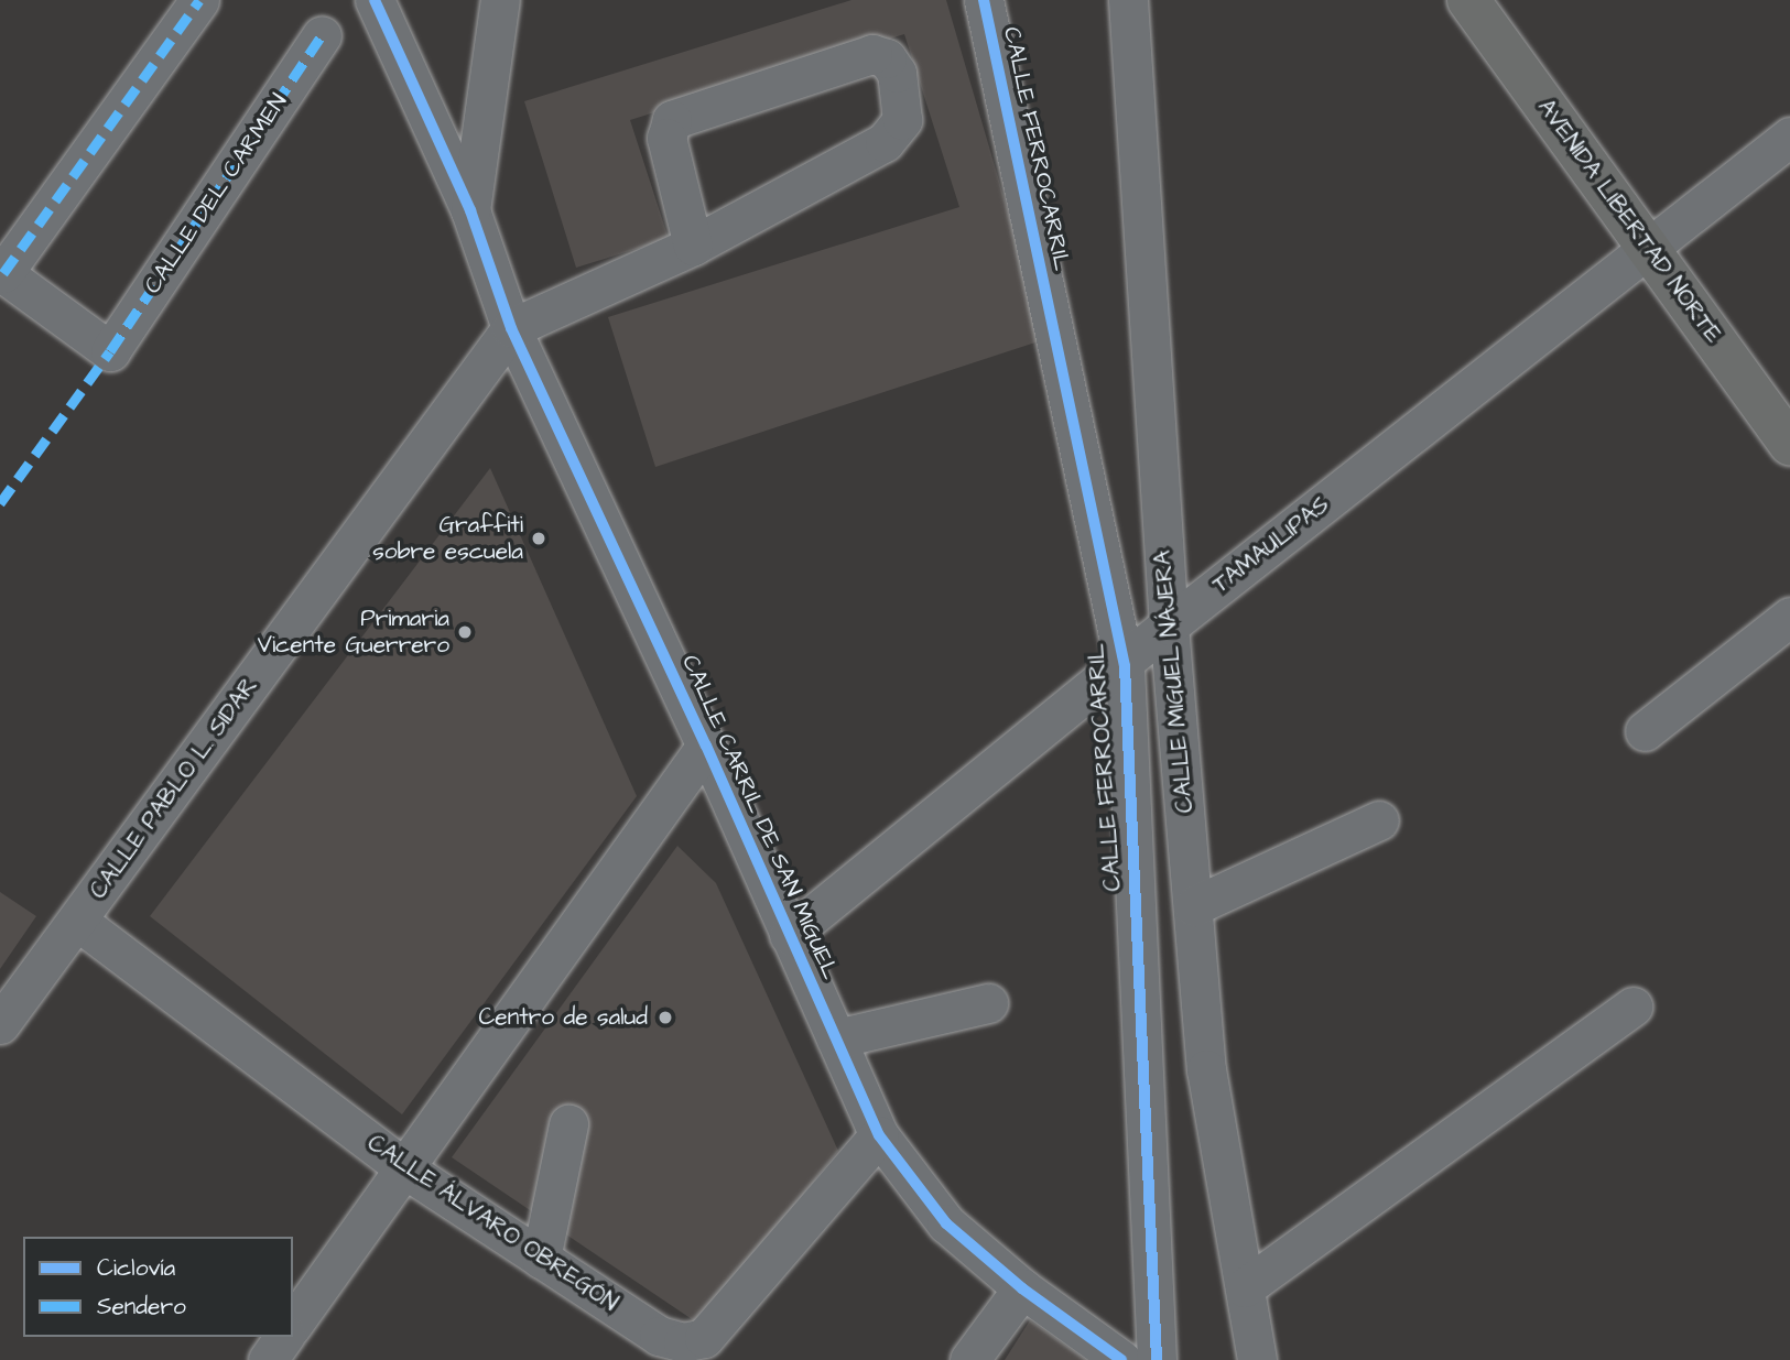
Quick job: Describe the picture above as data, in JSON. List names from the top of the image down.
{
  "streets": {
    "main road": ["AVENIDA LIBERTAD NORTE"],
    "street": [
      "CALLE FERROCARRIL",
      "CALLE DEL CARMEN",
      "TAMAULIPAS",
      "CALLE MIGUEL NÁJERA",
      "CALLE PABLO L. SIDAR",
      "CALLE CARRIL DE SAN MIGUEL",
      "CALLE ÁLVARO OBREGÓN"
    ]
  },
  "crossings": [
    ["CALLE FERROCARRIL", "TAMAULIPAS"],
    ["AVENIDA LIBERTAD NORTE", "TAMAULIPAS"],
    ["TAMAULIPAS", "CALLE MIGUEL NÁJERA"],
    ["TAMAULIPAS", "CALLE CARRIL DE SAN MIGUEL"],
    ["CALLE PABLO L. SIDAR", "CALLE CARRIL DE SAN MIGUEL"],
    ["CALLE PABLO L. SIDAR", "CALLE ÁLVARO OBREGÓN"],
    ["CALLE CARRIL DE SAN MIGUEL", "CALLE ÁLVARO OBREGÓN"]
  ],
  "places": ["Graffiti sobre escuela", "Primaria Vicente Guerrero", "Centro de salud"],
  "legend": ["Ciclovía", "Sendero"]
}
